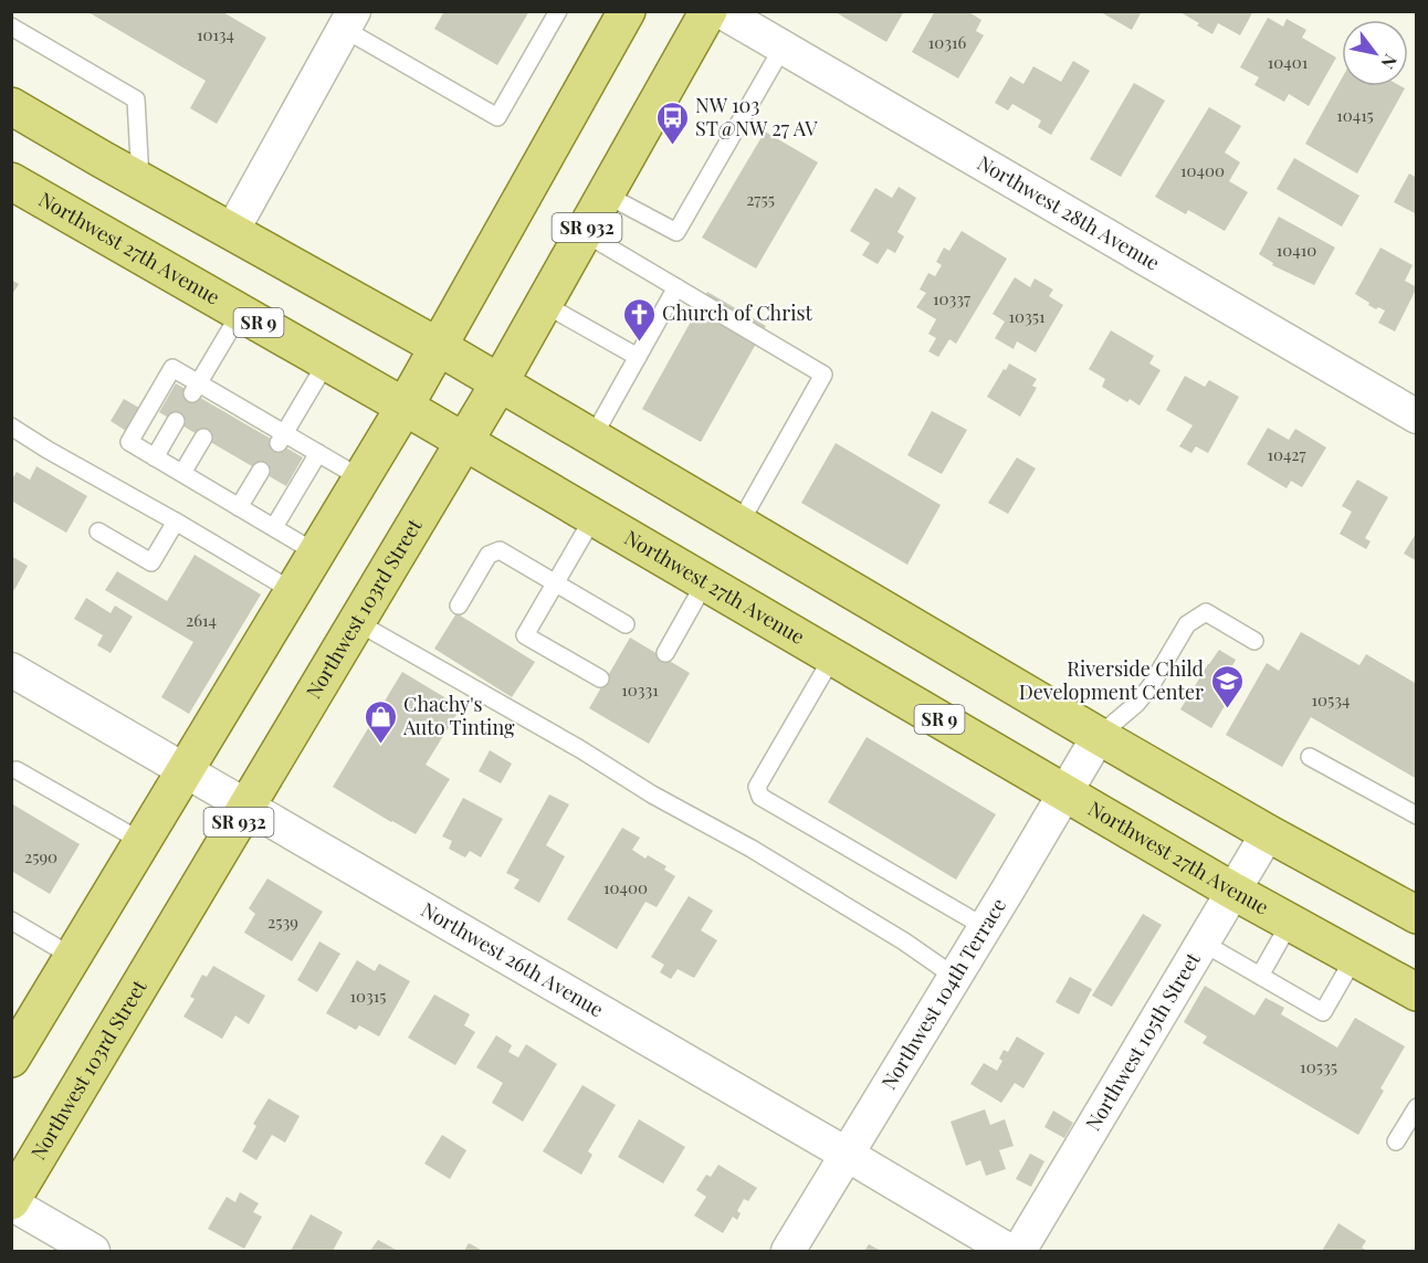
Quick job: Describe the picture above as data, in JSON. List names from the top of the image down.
{
  "streets": {
    "main road": [
      "SR 932",
      "Northwest 27th Avenue",
      "SR 9",
      "Northwest 103rd Street"
    ],
    "street": [
      "Northwest 28th Avenue",
      "Northwest 26th Avenue",
      "Northwest 104th Terrace",
      "Northwest 105th Street"
    ]
  },
  "crossings": [
    ["Northwest 27th Avenue", "Northwest 103rd Street"],
    ["Northwest 27th Avenue", "Northwest 104th Terrace"],
    ["Northwest 27th Avenue", "Northwest 105th Street"],
    ["Northwest 103rd Street", "Northwest 26th Avenue"],
    ["Northwest 26th Avenue", "Northwest 104th Terrace"]
  ],
  "places": {
    "bus stop": ["NW 103 ST@NW 27 AV"],
    "church": ["Church of Christ"],
    "school or university": ["Riverside Child Development Center"],
    "shop": ["Chachy's Auto Tinting"]
  },
  "house_numbers": [
    "10134",
    "10316",
    "10401",
    "10415",
    "10400",
    "2755",
    "10410",
    "10337",
    "10351",
    "10427",
    "2614",
    "10331",
    "10534",
    "2590",
    "10400",
    "2539",
    "10315",
    "10535"
  ],
  "north": "bottom right"
}
